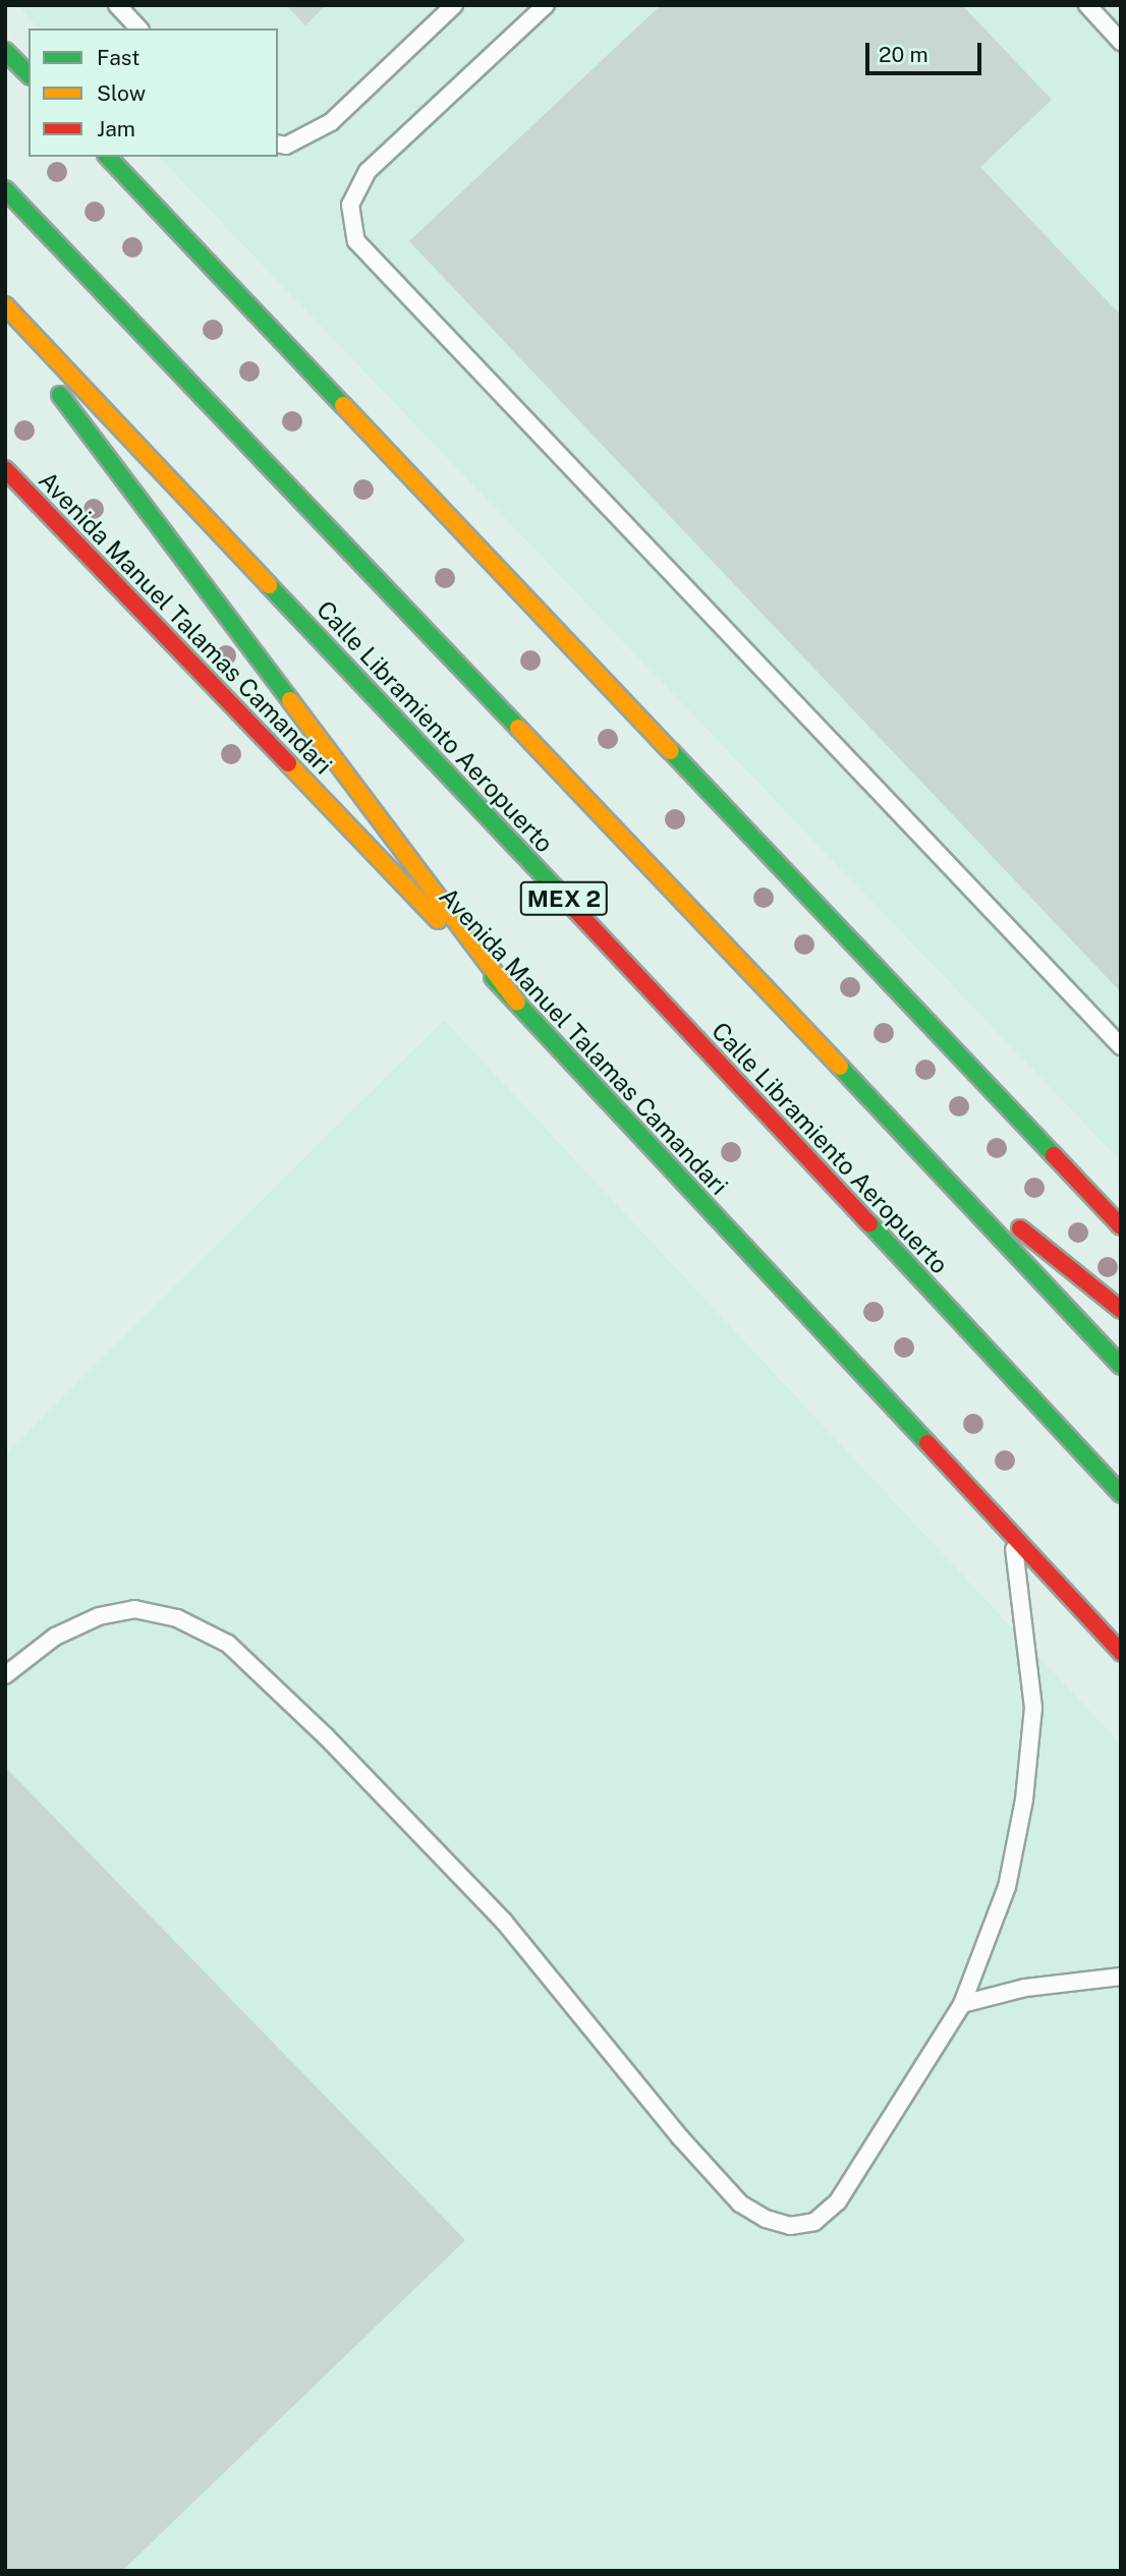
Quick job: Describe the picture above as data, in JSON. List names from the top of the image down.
{
  "streets": {
    "main road": ["Avenida Manuel Talamas Camandari", "Calle Libramiento Aeropuerto", "MEX 2"]
  },
  "legend": ["Fast", "Slow", "Jam"],
  "scale_bar": "20 m"
}
